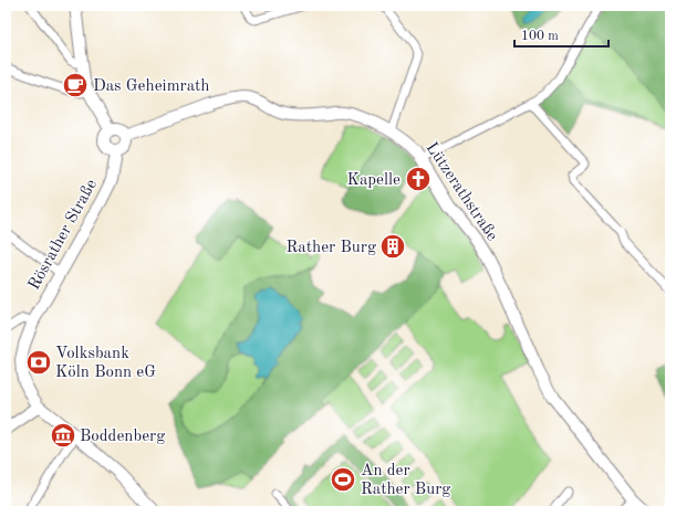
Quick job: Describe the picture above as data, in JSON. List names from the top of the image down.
{
  "streets": {
    "street": ["Lützerathstraße", "Rösrather Straße"]
  },
  "crossings": [
    ["Lützerathstraße", "Rösrather Straße"]
  ],
  "places": {
    "cafe": ["Das Geheimrath"],
    "church": ["Kapelle"],
    "building": ["Rather Burg"],
    "bank": ["Volksbank Köln Bonn eG"],
    "museum": ["Boddenberg"],
    "sports": ["An der Rather Burg"]
  },
  "scale_bar": "100 m"
}
